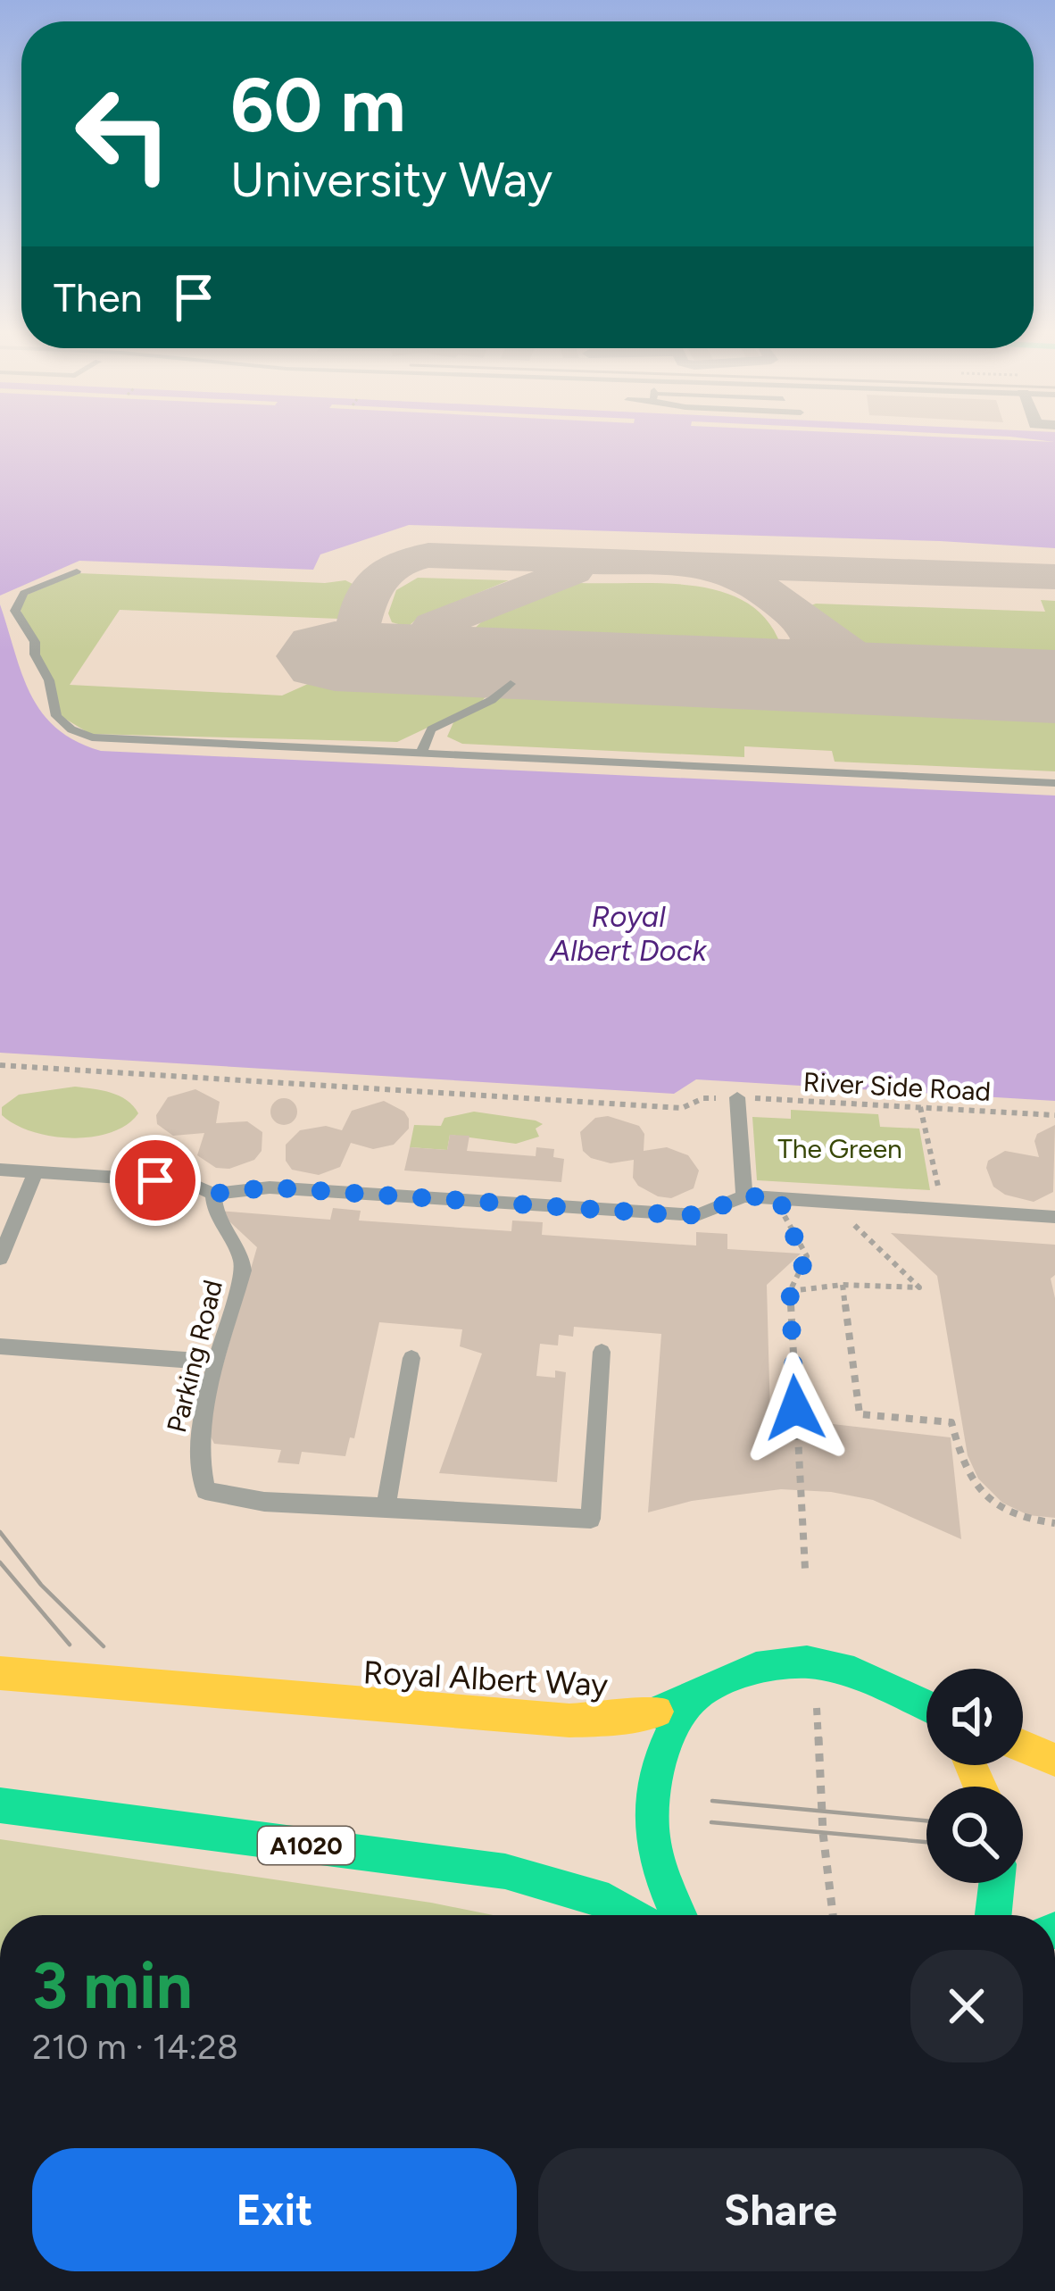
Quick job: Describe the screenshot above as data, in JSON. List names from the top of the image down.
{
  "streets": {
    "main road": ["Royal Albert Way", "A1020"],
    "lane": ["Parking Road"],
    "path": ["River Side Road"]
  },
  "water": ["Royal Albert Dock"],
  "parks": ["The Green"],
  "page": {
    "turn": ["60 m", "University Way"],
    "then": "Then",
    "heading": ["3 min", "210 m · 14:28"],
    "buttons": ["Exit", "Share"]
  }
}
